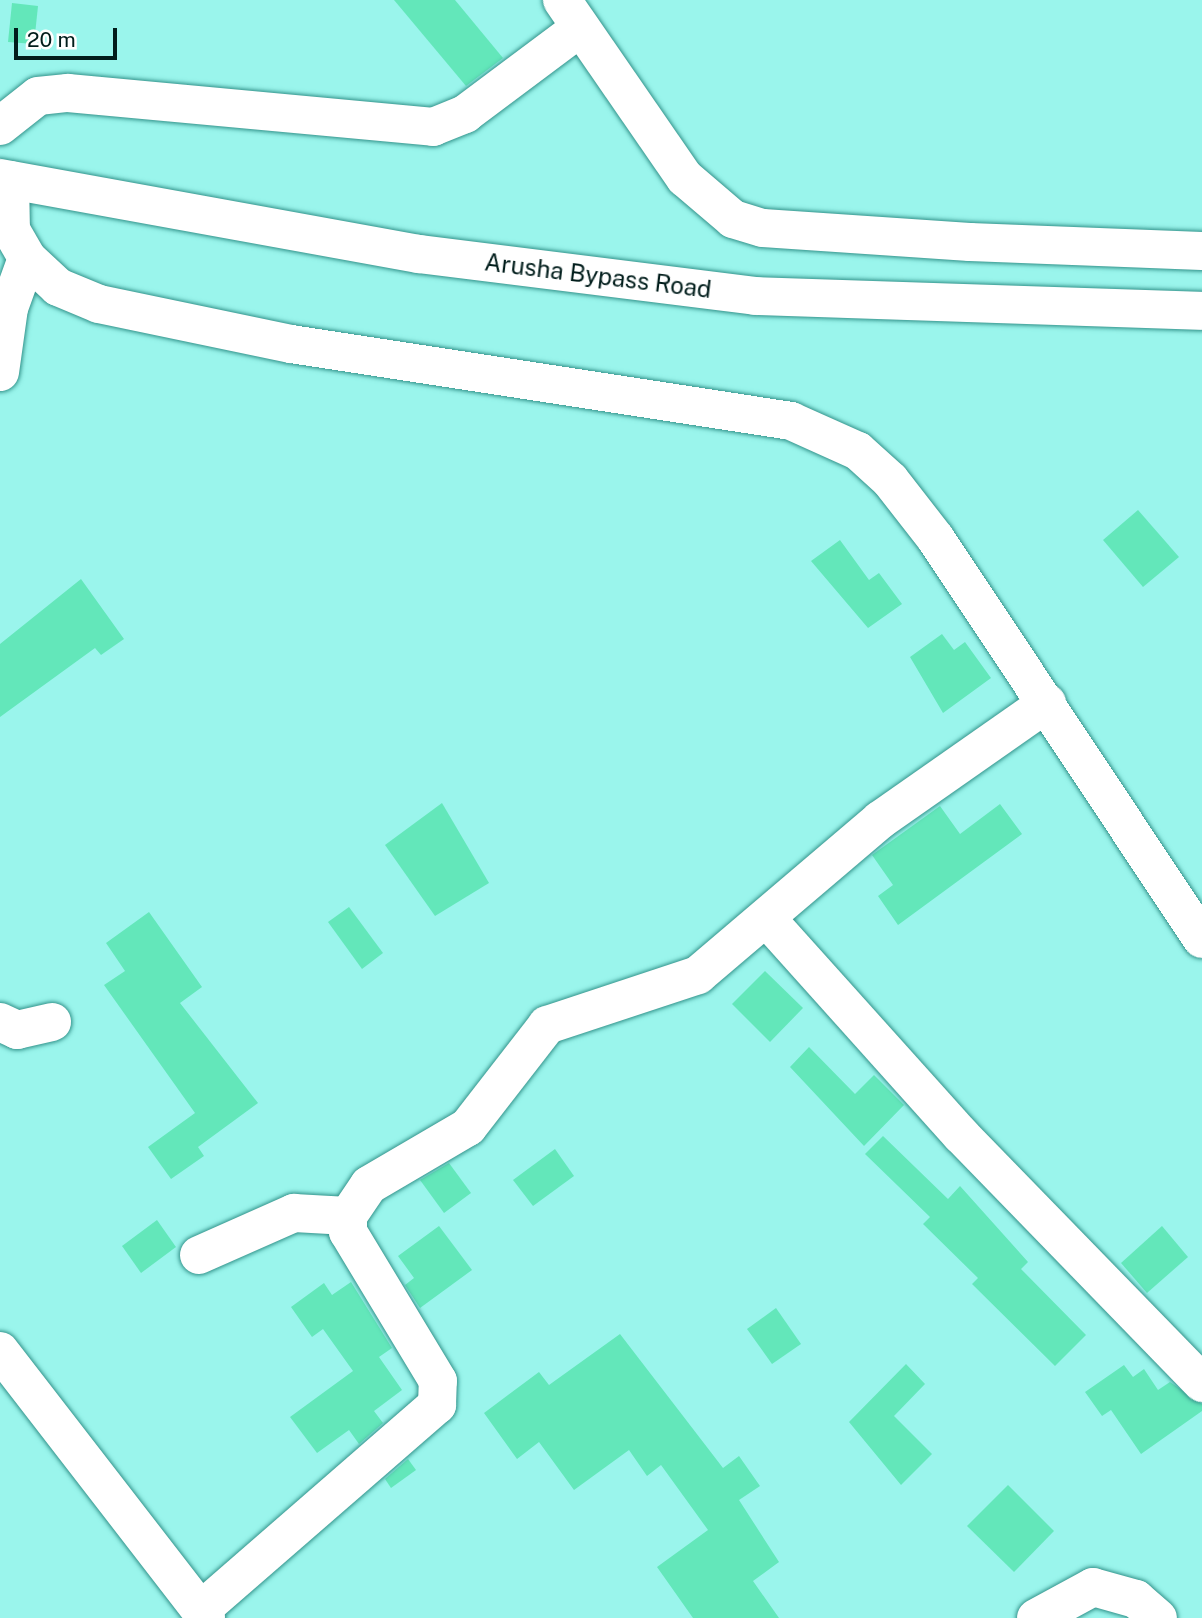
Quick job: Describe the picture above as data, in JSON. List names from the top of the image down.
{
  "streets": {
    "street": ["Arusha Bypass Road"]
  },
  "scale_bar": "20 m"
}
